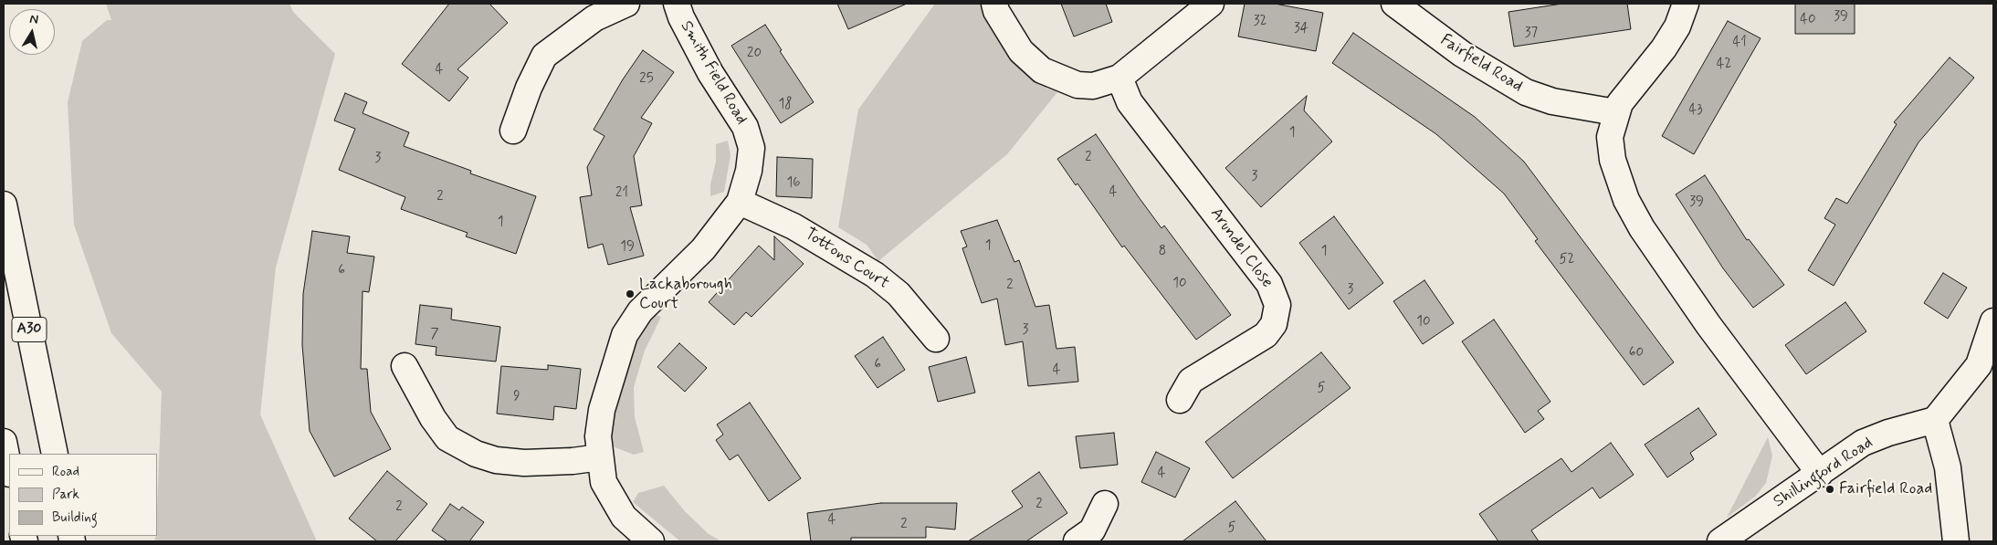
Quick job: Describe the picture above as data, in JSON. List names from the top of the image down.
{
  "streets": {
    "main road": [
      "Fairfield Road",
      "Smith Field Road",
      "Arundel Close",
      "Tottons Court",
      "A30",
      "Shillingford Road"
    ]
  },
  "crossings": [
    ["Smith Field Road", "Tottons Court"]
  ],
  "places": ["Lackaborough Court", "Fairfield Road"],
  "house_numbers": [
    "39",
    "40",
    "32",
    "34",
    "37",
    "41",
    "20",
    "42",
    "4",
    "25",
    "18",
    "43",
    "1",
    "2",
    "3",
    "3",
    "16",
    "4",
    "21",
    "2",
    "39",
    "1",
    "1",
    "19",
    "8",
    "1",
    "52",
    "6",
    "10",
    "2",
    "3",
    "10",
    "3",
    "7",
    "60",
    "6",
    "4",
    "5",
    "9",
    "4",
    "2",
    "2",
    "4",
    "2",
    "5"
  ],
  "legend": ["Road", "Park", "Building"],
  "north": "top"
}
